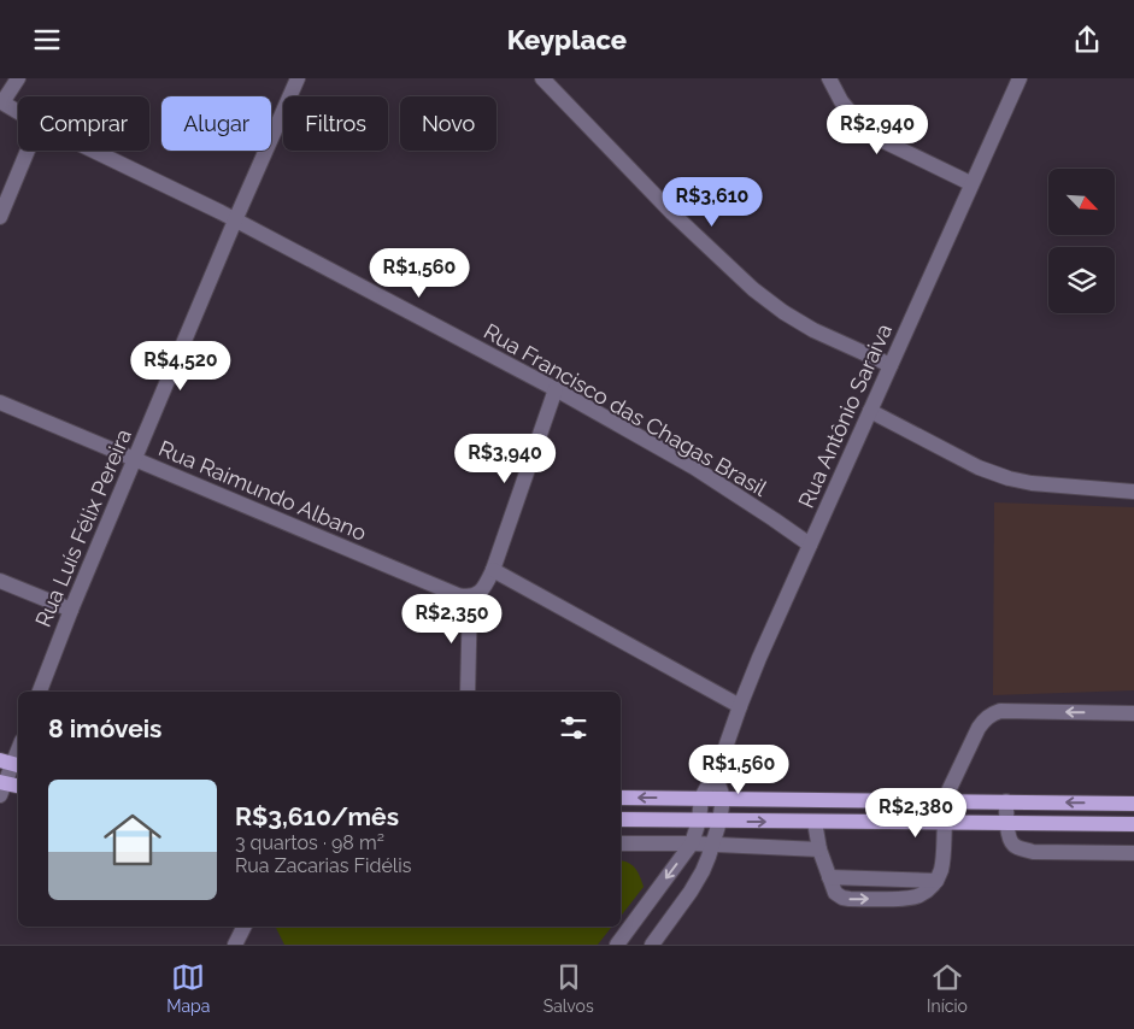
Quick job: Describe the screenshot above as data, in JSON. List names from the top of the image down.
{
  "streets": {
    "street": [
      "Rua Francisco das Chagas Brasil",
      "Rua Antônio Saraiva",
      "Rua Raimundo Albano",
      "Rua Luís Félix Pereira"
    ]
  },
  "crossings": [
    ["Rua Francisco das Chagas Brasil", "Rua Antônio Saraiva"],
    ["Rua Francisco das Chagas Brasil", "Rua Luís Félix Pereira"],
    ["Rua Raimundo Albano", "Rua Luís Félix Pereira"]
  ],
  "north": "bottom right",
  "page": {
    "header": "Keyplace",
    "chip": [
      "Comprar",
      "Alugar",
      "Filtros",
      "Novo"
    ],
    "price": [
      "R$2,940",
      "R$3,610",
      "R$1,560",
      "R$4,520",
      "R$3,940",
      "R$2,350",
      "R$1,560",
      "R$2,380"
    ],
    "heading": "8 imóveis",
    "list": [
      {
        "name": "R$3,610/mês",
        "note": "3 quartos · 98 m² · Rua Zacarias Fidélis"
      }
    ],
    "tabs": ["Mapa", "Salvos", "Início"]
  }
}
